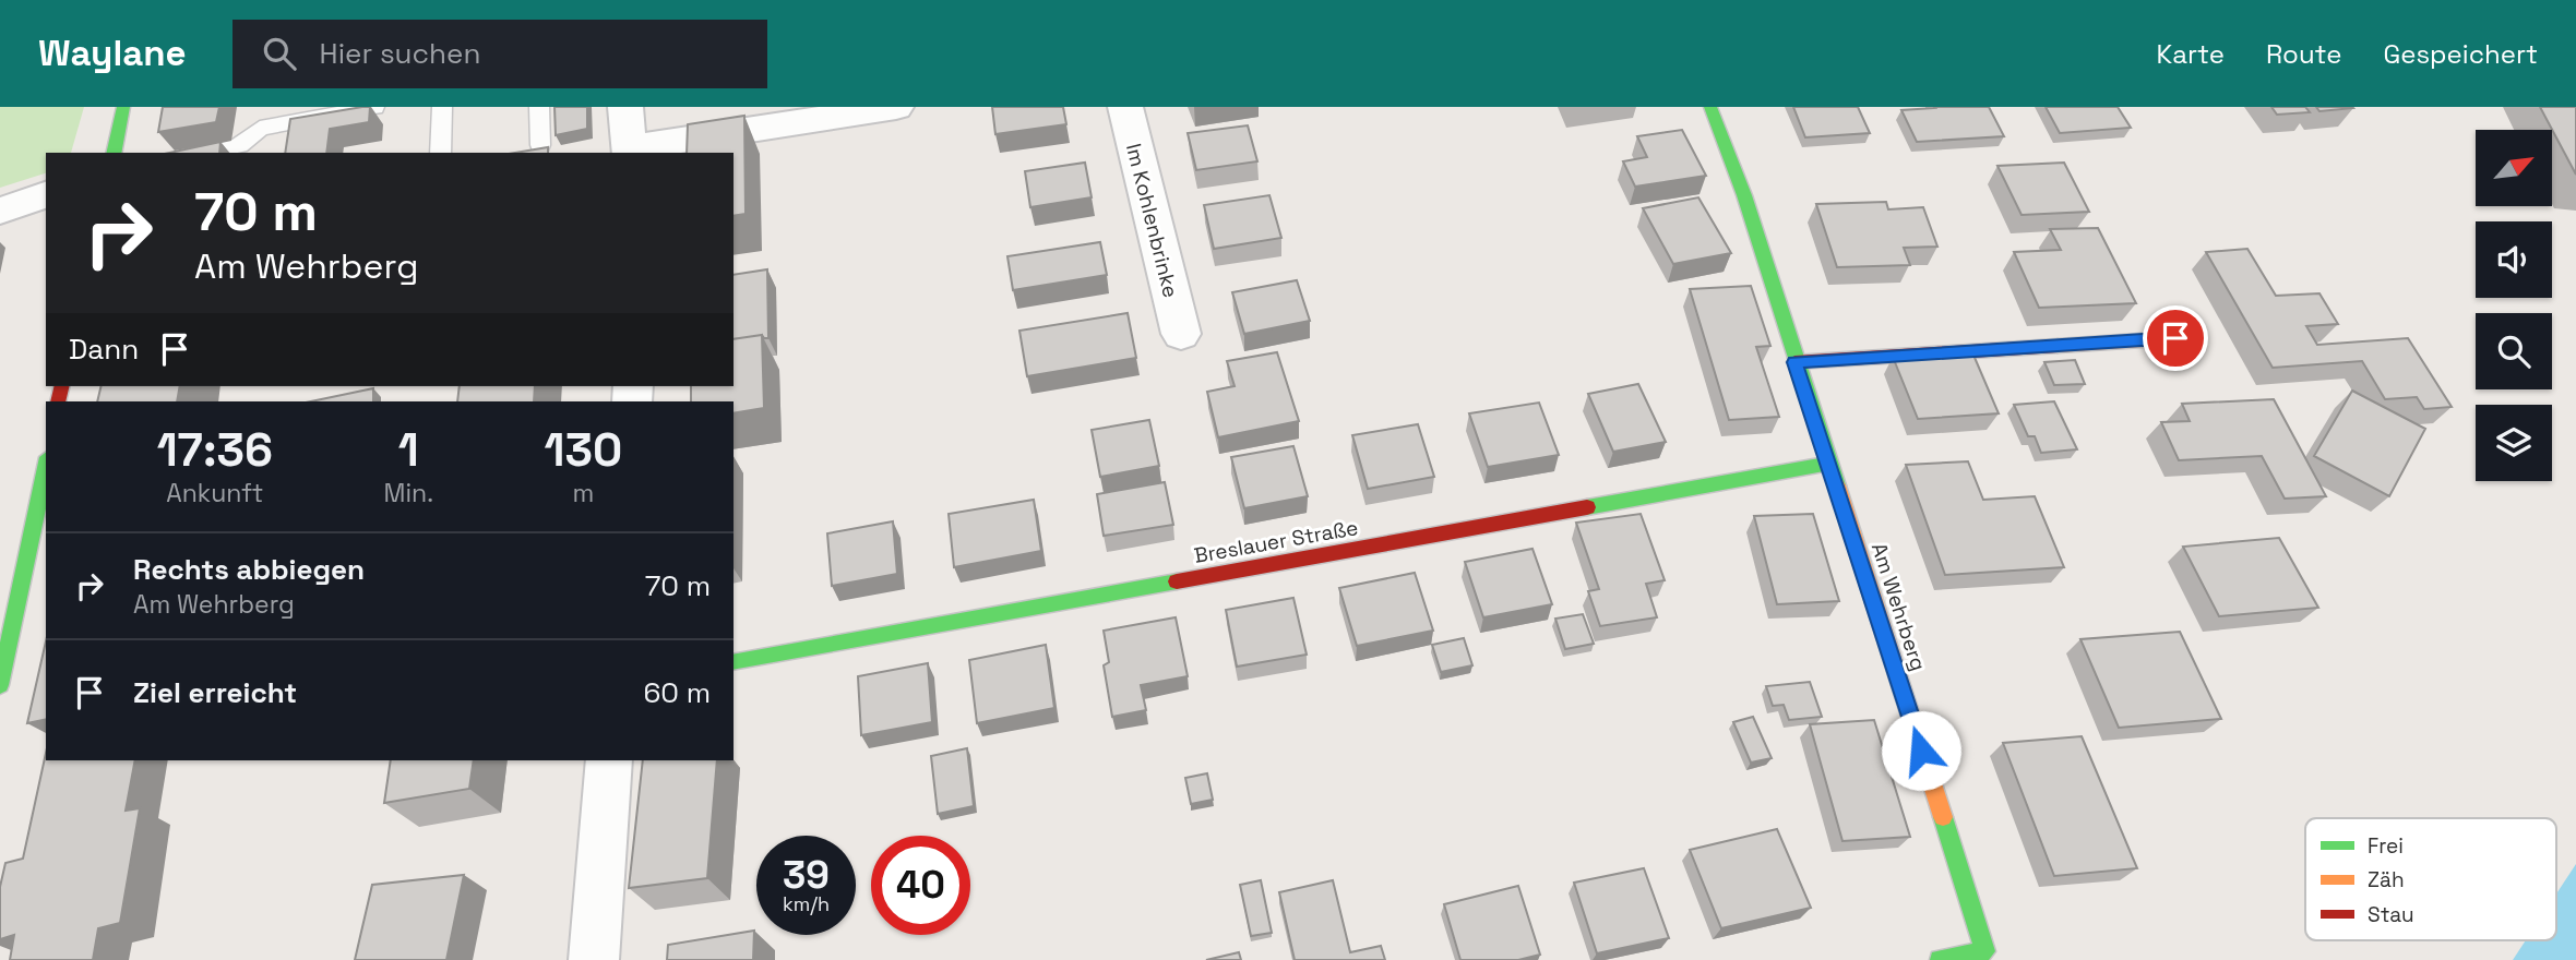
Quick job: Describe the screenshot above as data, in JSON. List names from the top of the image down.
{
  "streets": {
    "street": ["Im Kohlenbrinke", "Breslauer Straße", "Am Wehrberg"]
  },
  "crossings": [
    ["Breslauer Straße", "Am Wehrberg"]
  ],
  "legend": ["Frei", "Zäh", "Stau"],
  "north": "top right",
  "page": {
    "header": "Waylane",
    "search": "Hier suchen",
    "nav": ["Karte", "Route", "Gespeichert"],
    "turn": ["70 m", "Am Wehrberg"],
    "then": "Dann",
    "eta": [
      "17:36",
      "Ankunft",
      "1",
      "Min.",
      "130",
      "m"
    ],
    "list": [
      {
        "name": "Rechts abbiegen",
        "note": "Am Wehrberg",
        "value": "70 m"
      },
      {
        "name": "Ziel erreicht",
        "value": "60 m"
      }
    ],
    "speed": "39 km/h",
    "limit": "40"
  }
}
